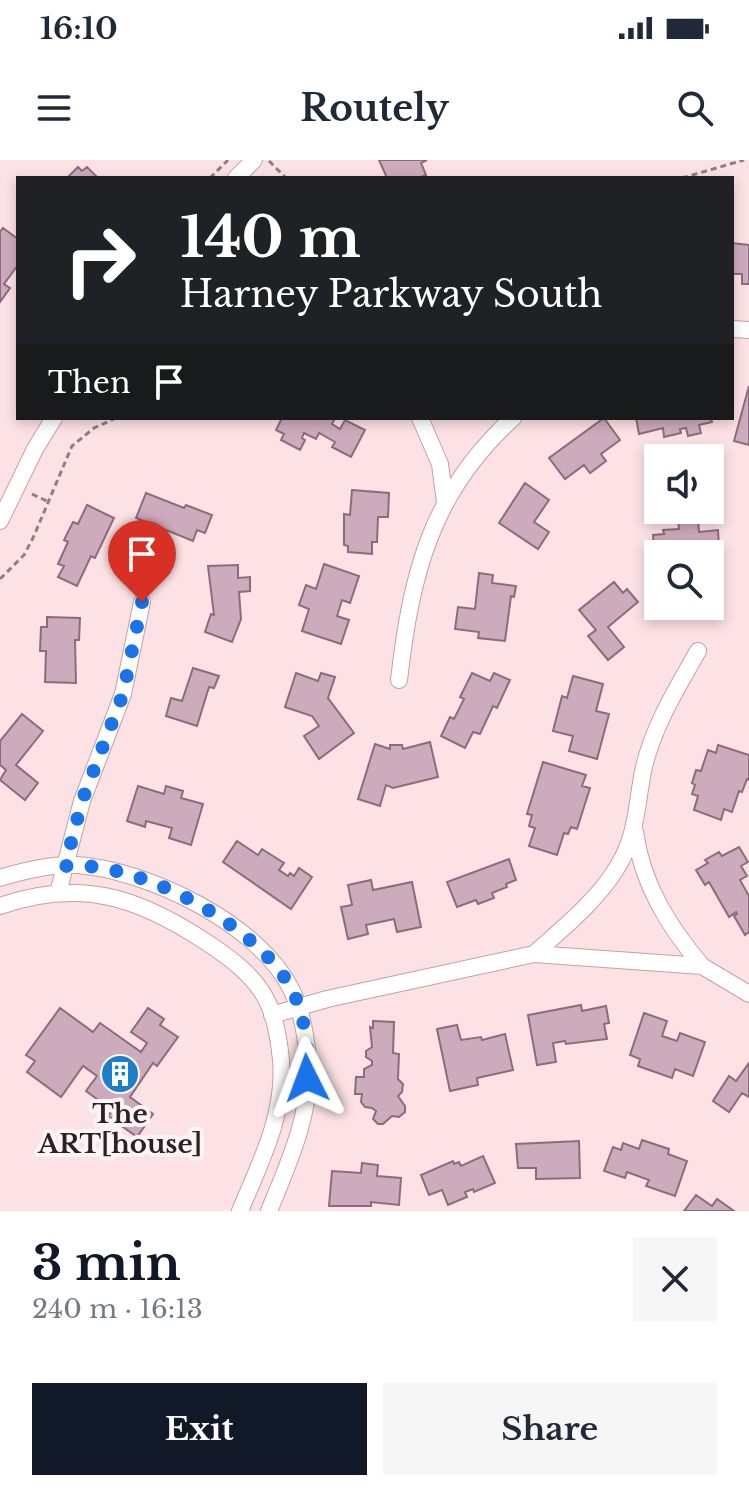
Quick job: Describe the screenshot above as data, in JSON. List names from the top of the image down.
{
  "places": {
    "building": ["The ART[house]"]
  },
  "page": {
    "status": "16:10",
    "header": "Routely",
    "turn": ["140 m", "Harney Parkway South"],
    "then": "Then",
    "heading": ["3 min", "240 m · 16:13"],
    "buttons": ["Exit", "Share"]
  }
}
